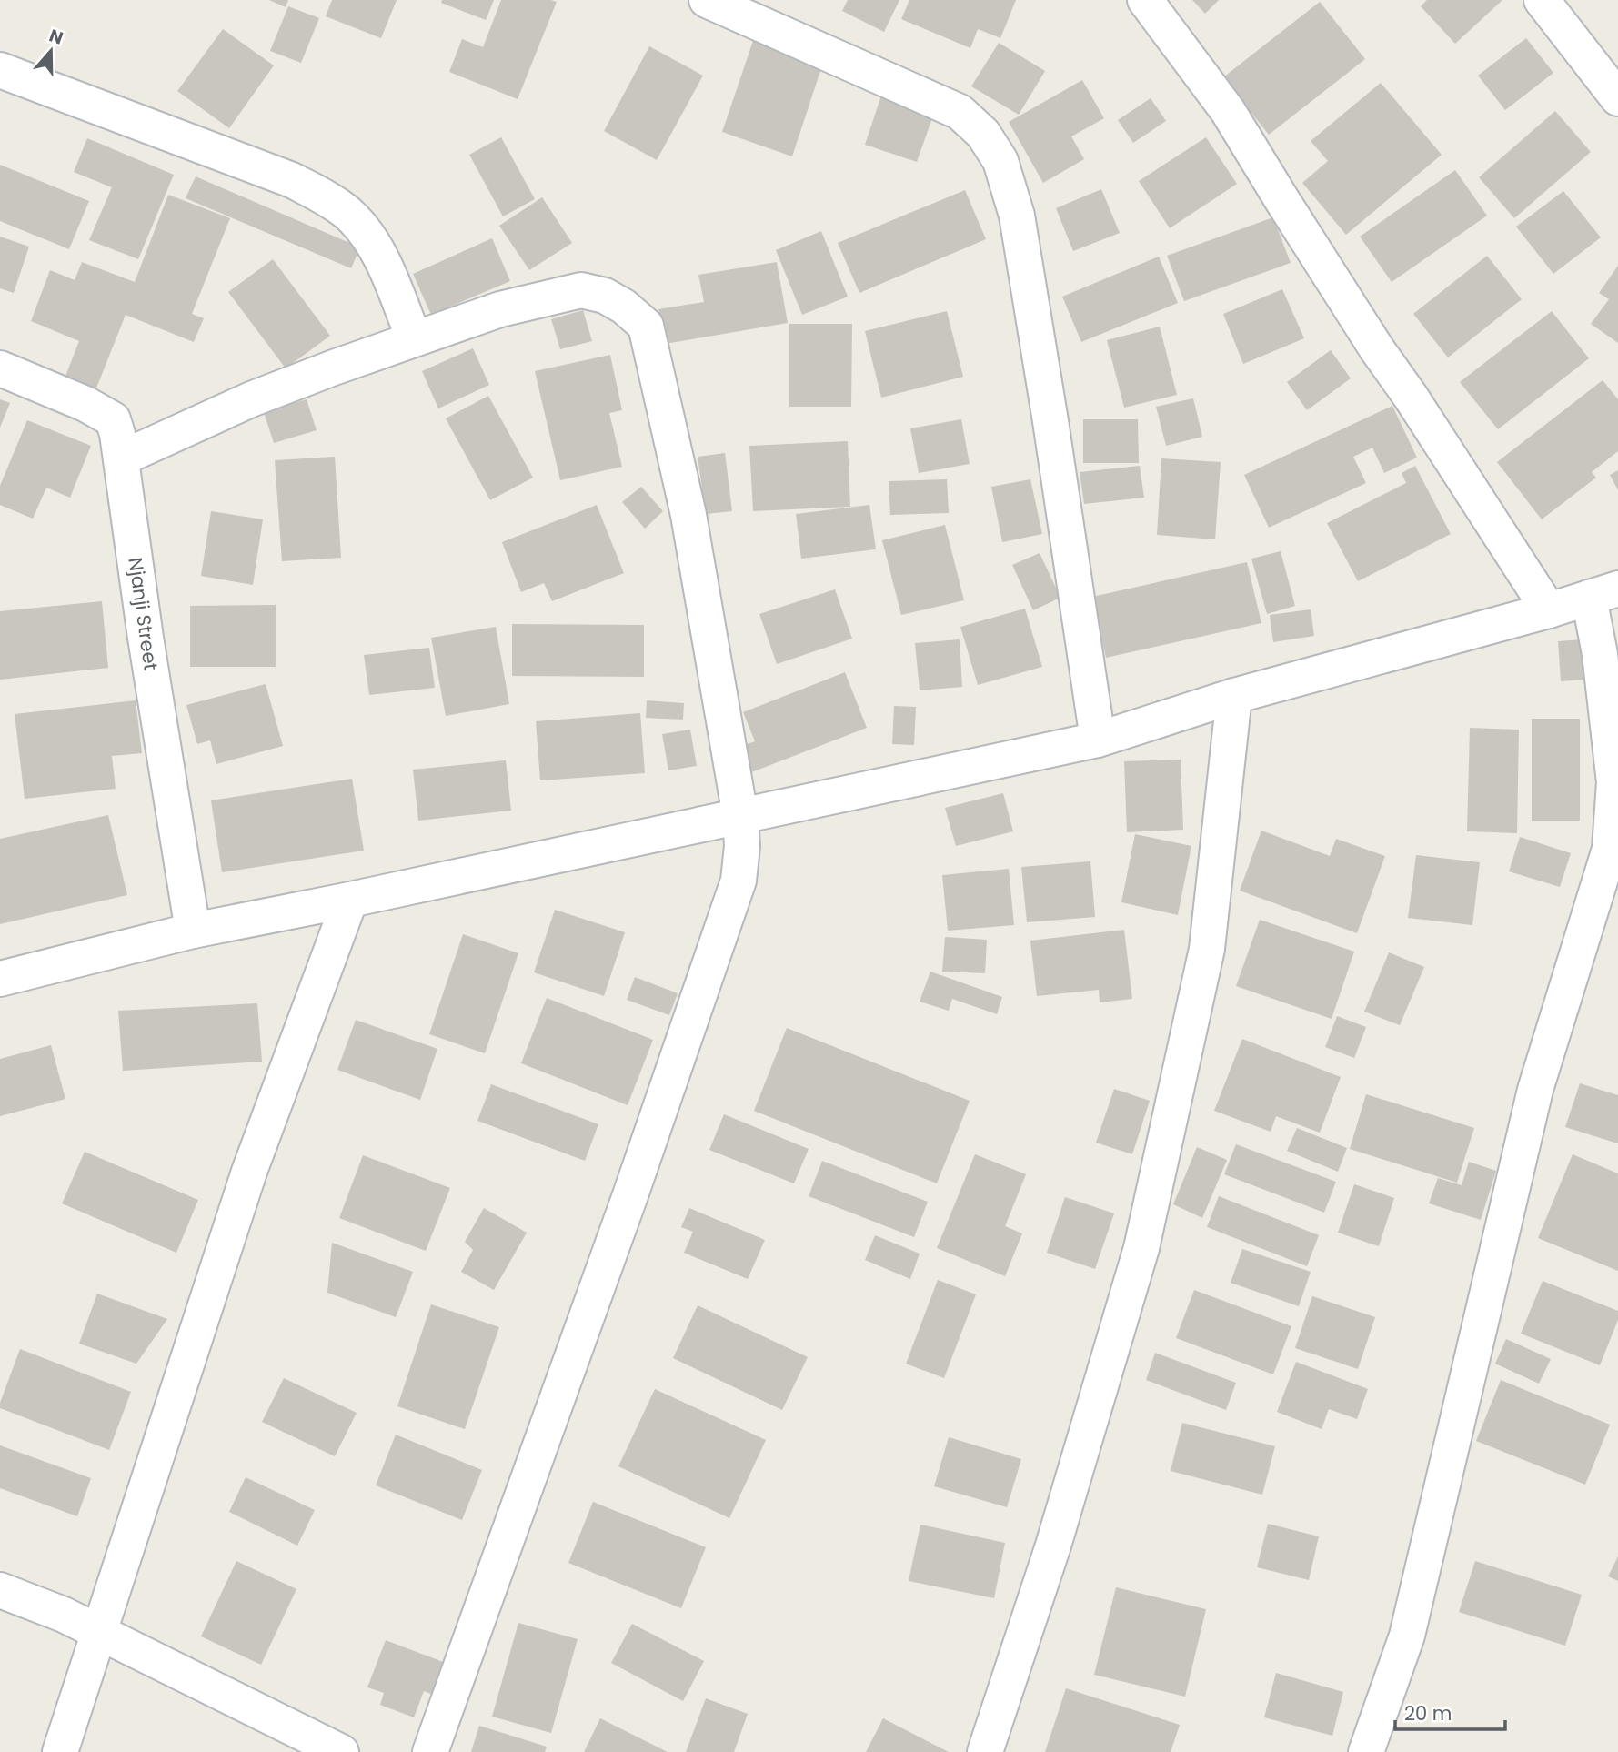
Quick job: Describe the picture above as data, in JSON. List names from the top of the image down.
{
  "streets": {
    "street": ["Njanji Street"]
  },
  "scale_bar": "20 m",
  "north": "top"
}
